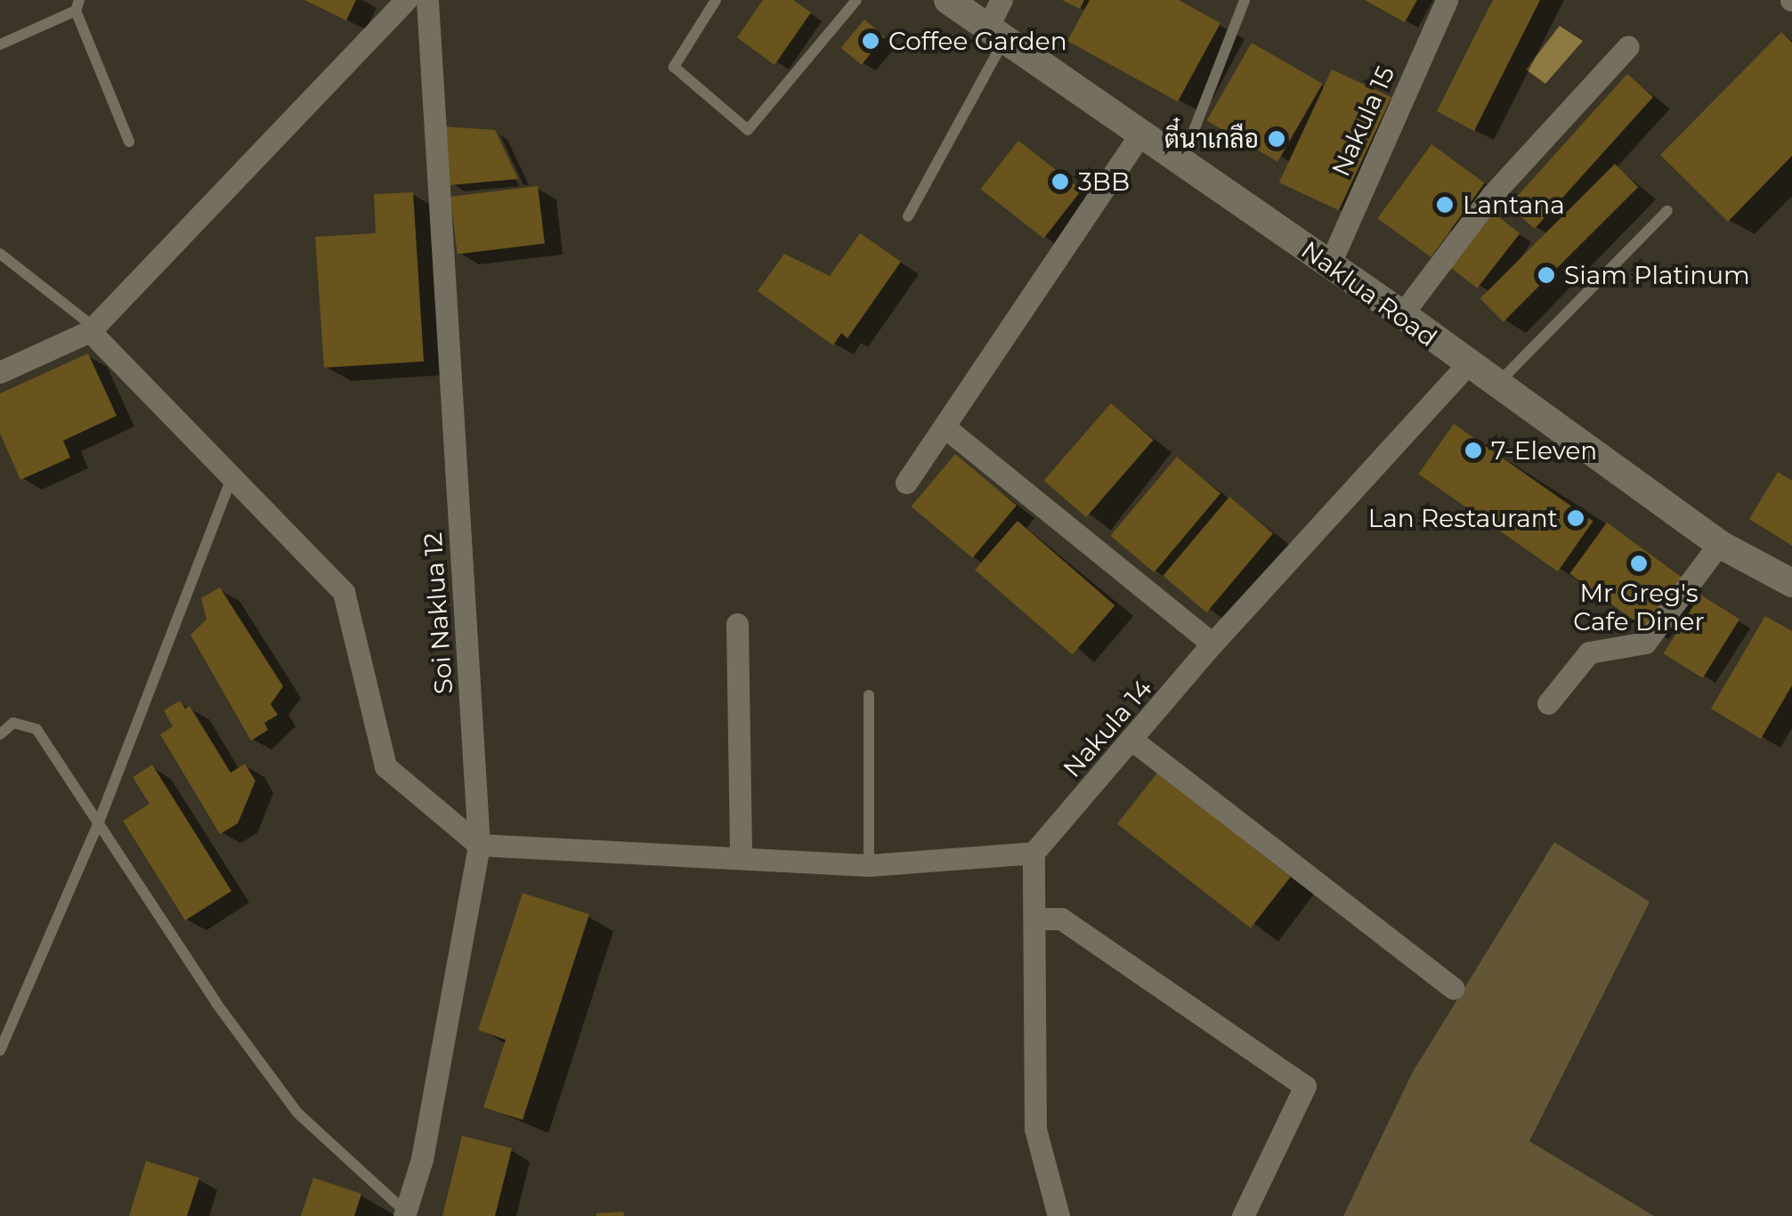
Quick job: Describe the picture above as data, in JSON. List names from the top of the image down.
{
  "streets": {
    "street": [
      "Nakula 15",
      "Naklua Road",
      "Soi Naklua 12",
      "Nakula 14"
    ]
  },
  "crossings": [
    ["Nakula 15", "Naklua Road"],
    ["Naklua Road", "Nakula 14"]
  ],
  "places": [
    "Coffee Garden",
    "ตี๋นาเกลือ",
    "3BB",
    "Lantana",
    "Siam Platinum",
    "7-Eleven",
    "Lan Restaurant",
    "Mr Greg's Cafe Diner"
  ]
}
